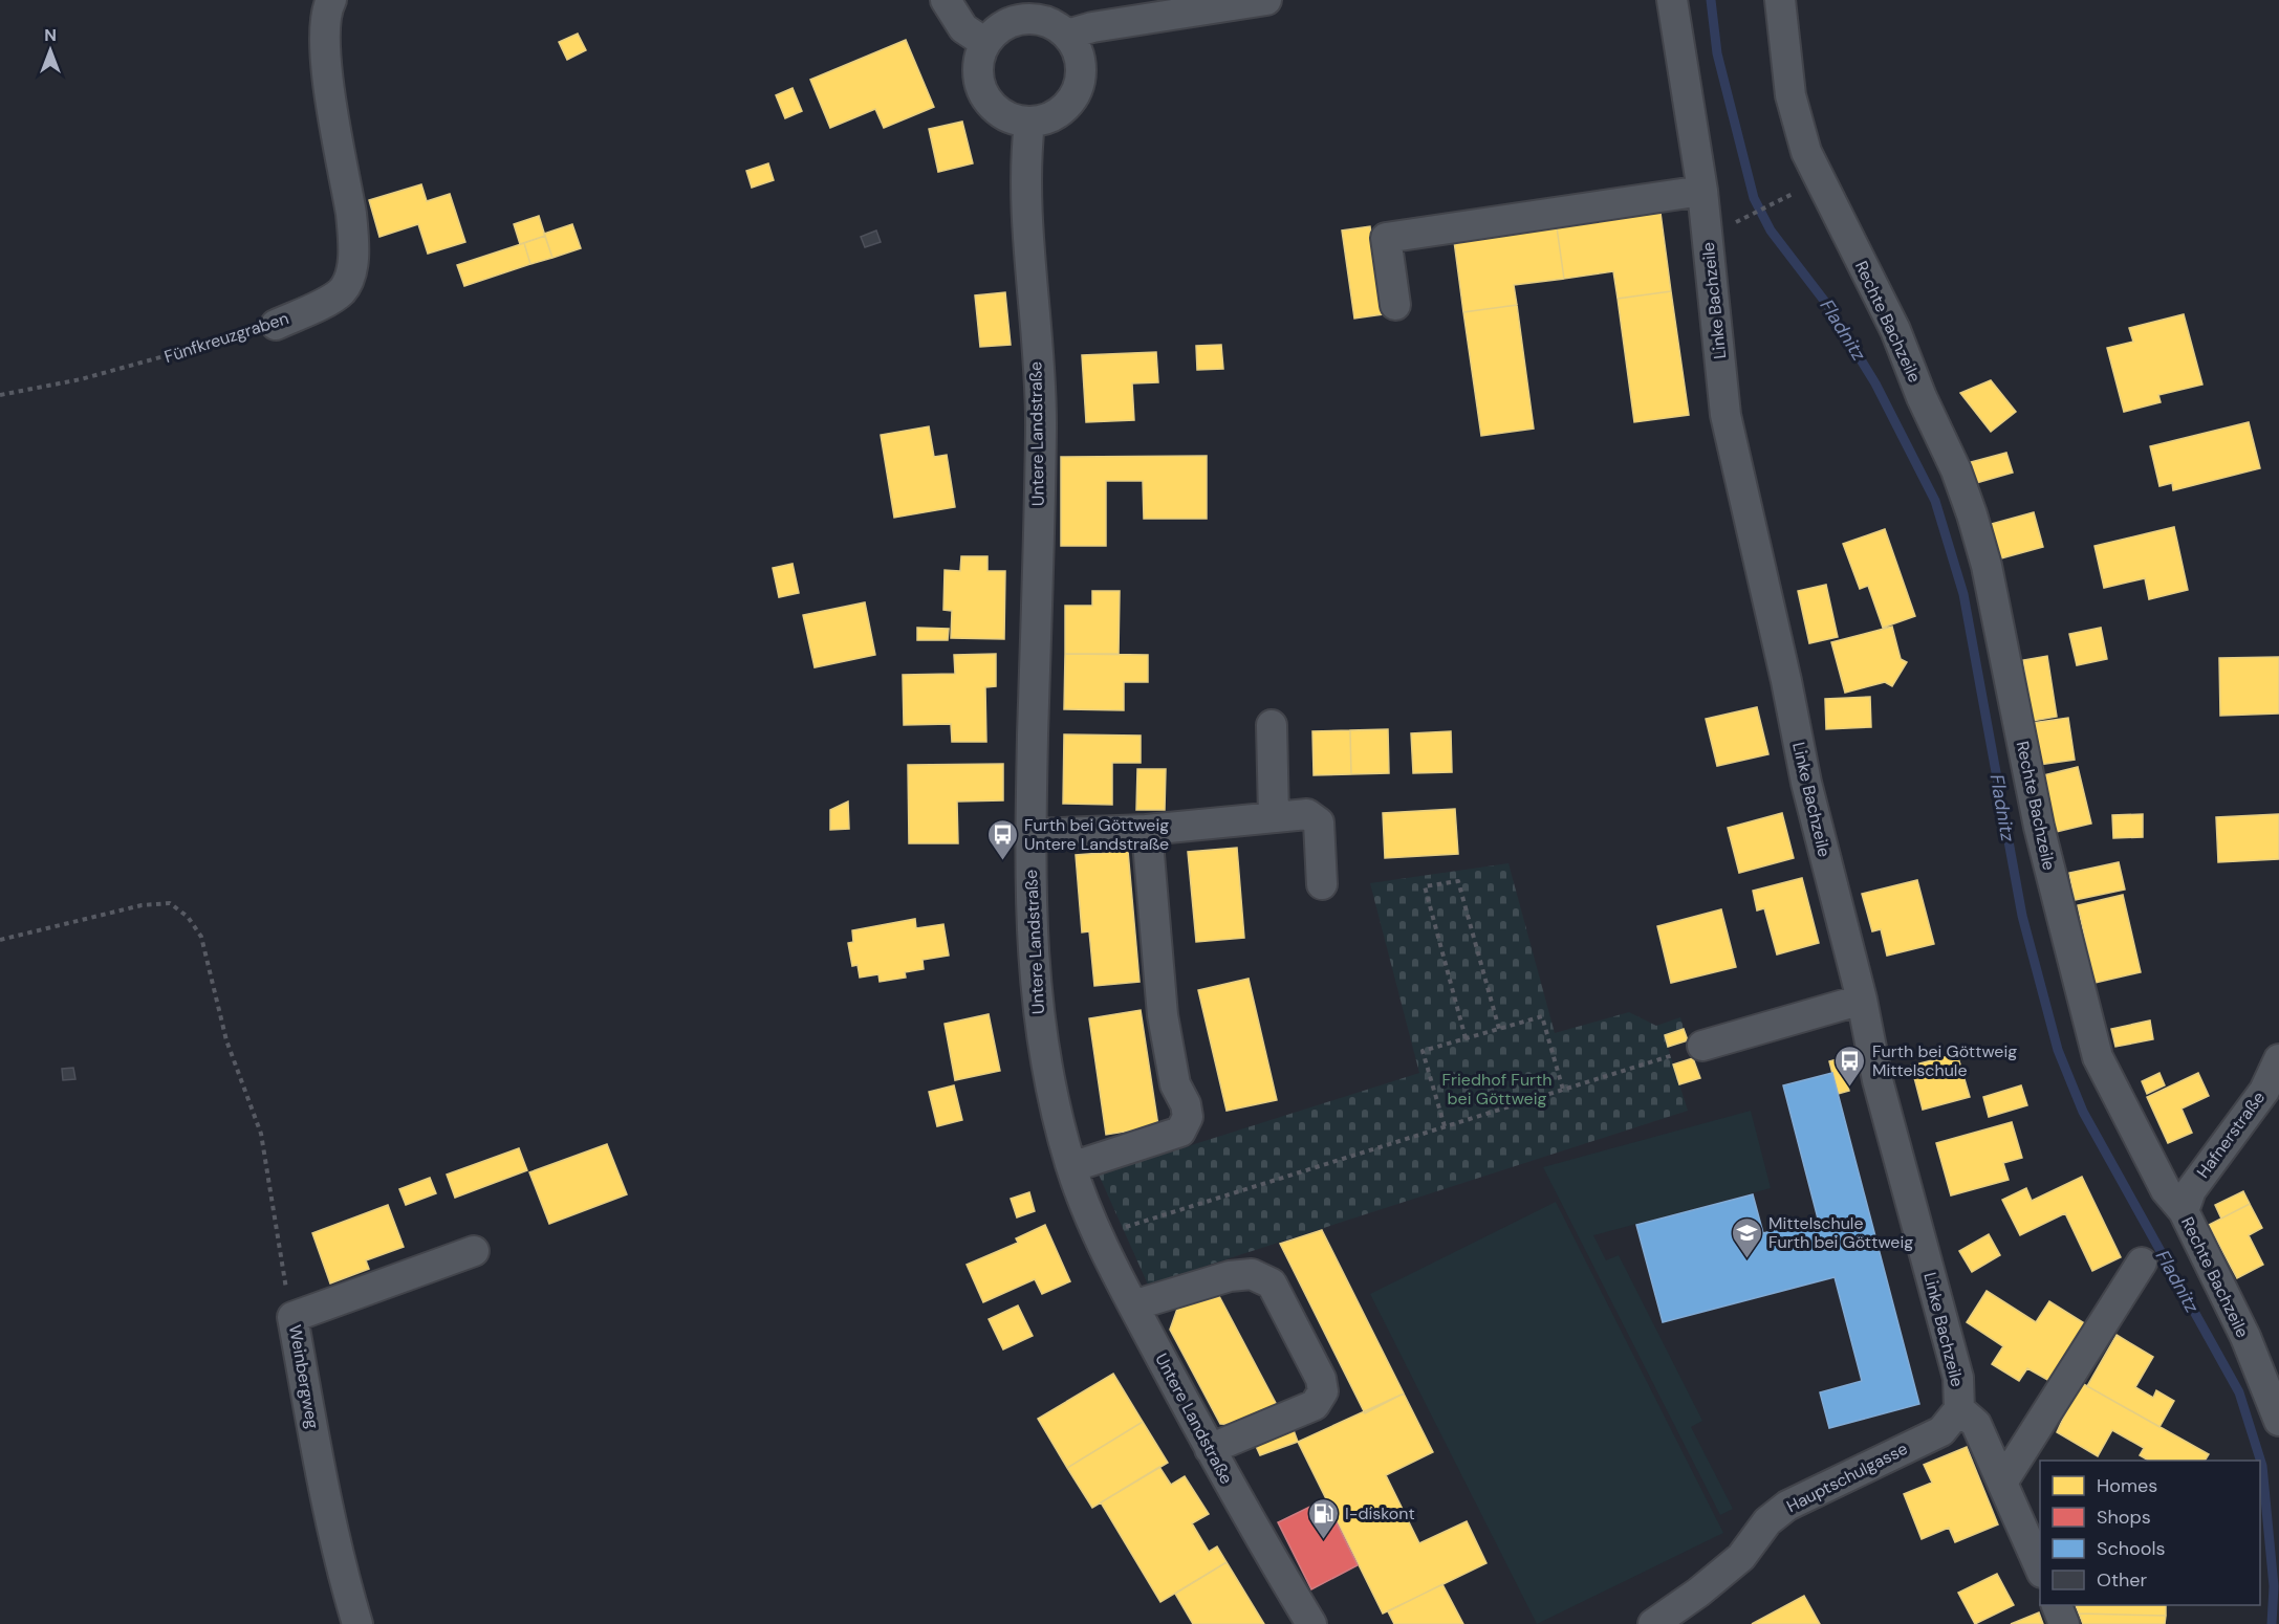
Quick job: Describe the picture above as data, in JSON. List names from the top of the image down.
{
  "streets": {
    "street": [
      "Linke Bachzeile",
      "Rechte Bachzeile",
      "Fünfkreuzgraben",
      "Untere Landstraße",
      "Hafnerstraße",
      "Weinbergweg",
      "Hauptschulgasse"
    ]
  },
  "crossings": [
    ["Linke Bachzeile", "Hauptschulgasse"],
    ["Rechte Bachzeile", "Hafnerstraße"]
  ],
  "water": ["Fladnitz"],
  "parks": ["Friedhof Furth bei Göttweig"],
  "places": {
    "bus stop": ["Furth bei Göttweig Untere Landstraße", "Furth bei Göttweig Mittelschule"],
    "school or university": ["Mittelschule Furth bei Göttweig"],
    "fuel station": ["I-diskont"]
  },
  "legend": [
    "Homes",
    "Shops",
    "Schools",
    "Other"
  ],
  "north": "top"
}
